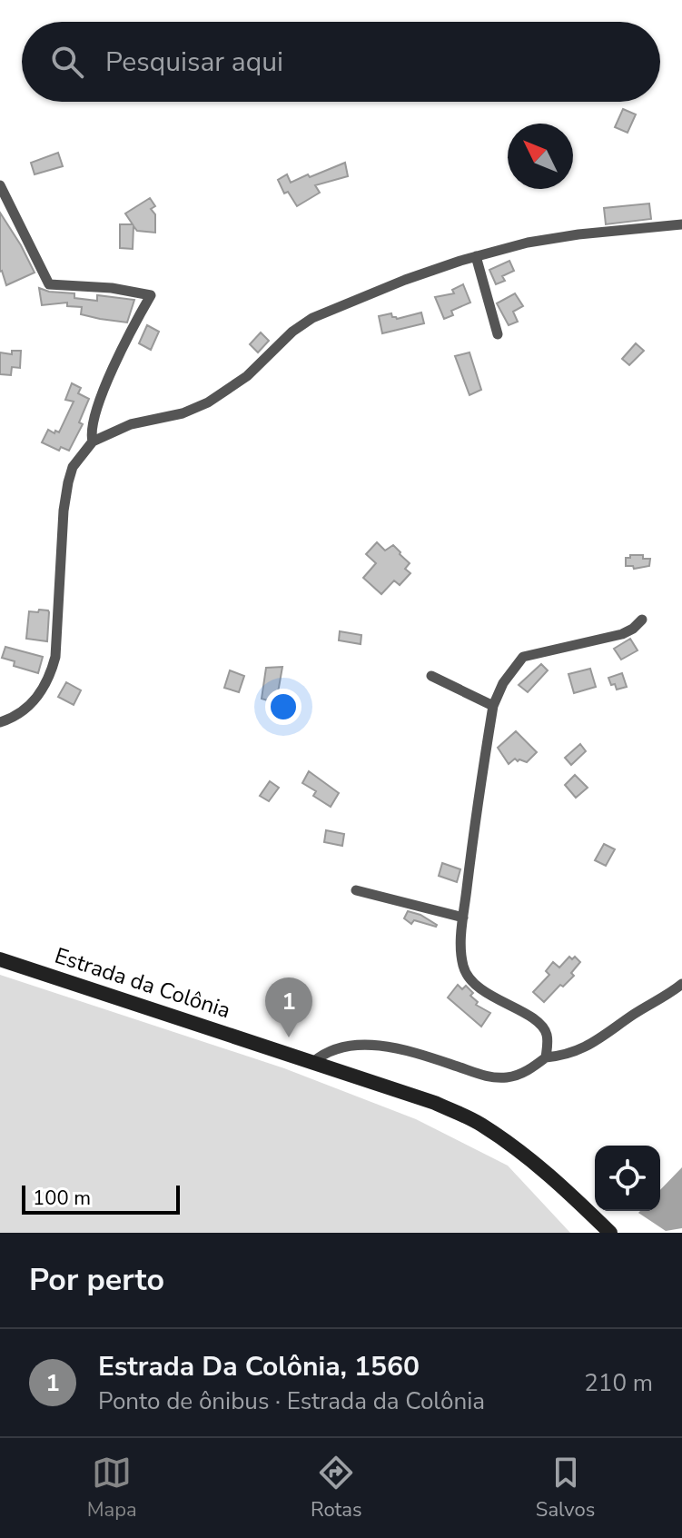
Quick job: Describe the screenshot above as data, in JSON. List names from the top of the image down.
{
  "streets": {
    "main road": ["Estrada da Colônia"]
  },
  "scale_bar": "100 m",
  "north": "top left",
  "page": {
    "search": "Pesquisar aqui",
    "pins": "1",
    "scale": "100 m",
    "heading": "Por perto",
    "list": [
      {
        "mark": "1",
        "name": "Estrada Da Colônia, 1560",
        "note": "Ponto de ônibus · Estrada da Colônia",
        "value": "210 m"
      }
    ],
    "nav": ["Mapa", "Rotas", "Salvos"]
  }
}
